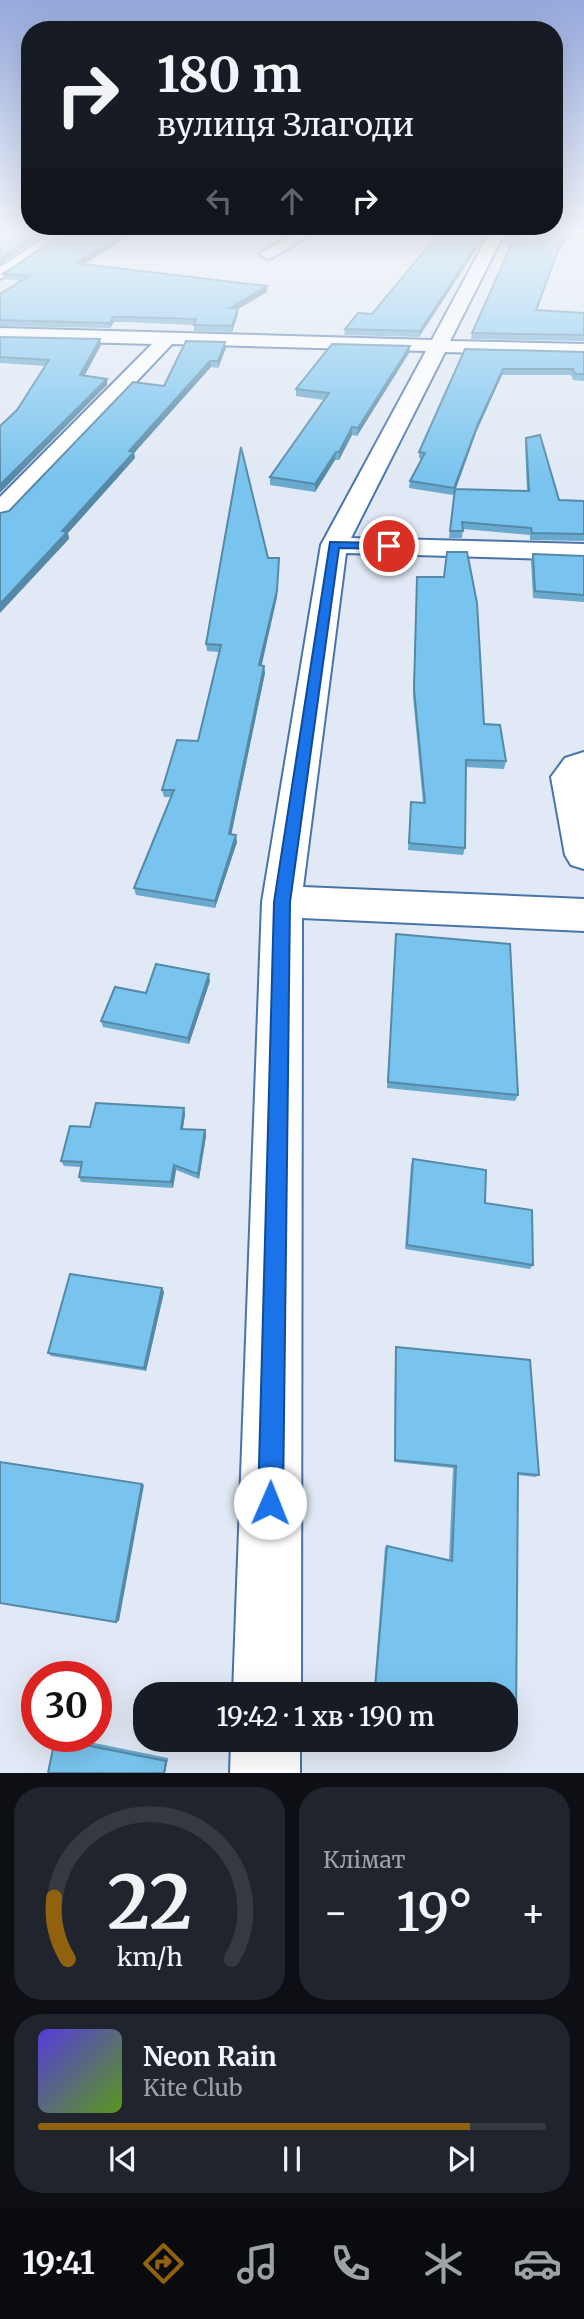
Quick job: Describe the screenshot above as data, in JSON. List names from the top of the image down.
{
  "page": {
    "turn": ["180 m", "вулиця Злагоди"],
    "limit": "30",
    "trip": "19:42 · 1 хв · 190 m",
    "tile": "Клімат",
    "heat": ["−", "19°", "+"],
    "song": ["Neon Rain", "Kite Club"],
    "tabs": "19:41",
    "gauge": ["22", "km/h"]
  }
}
